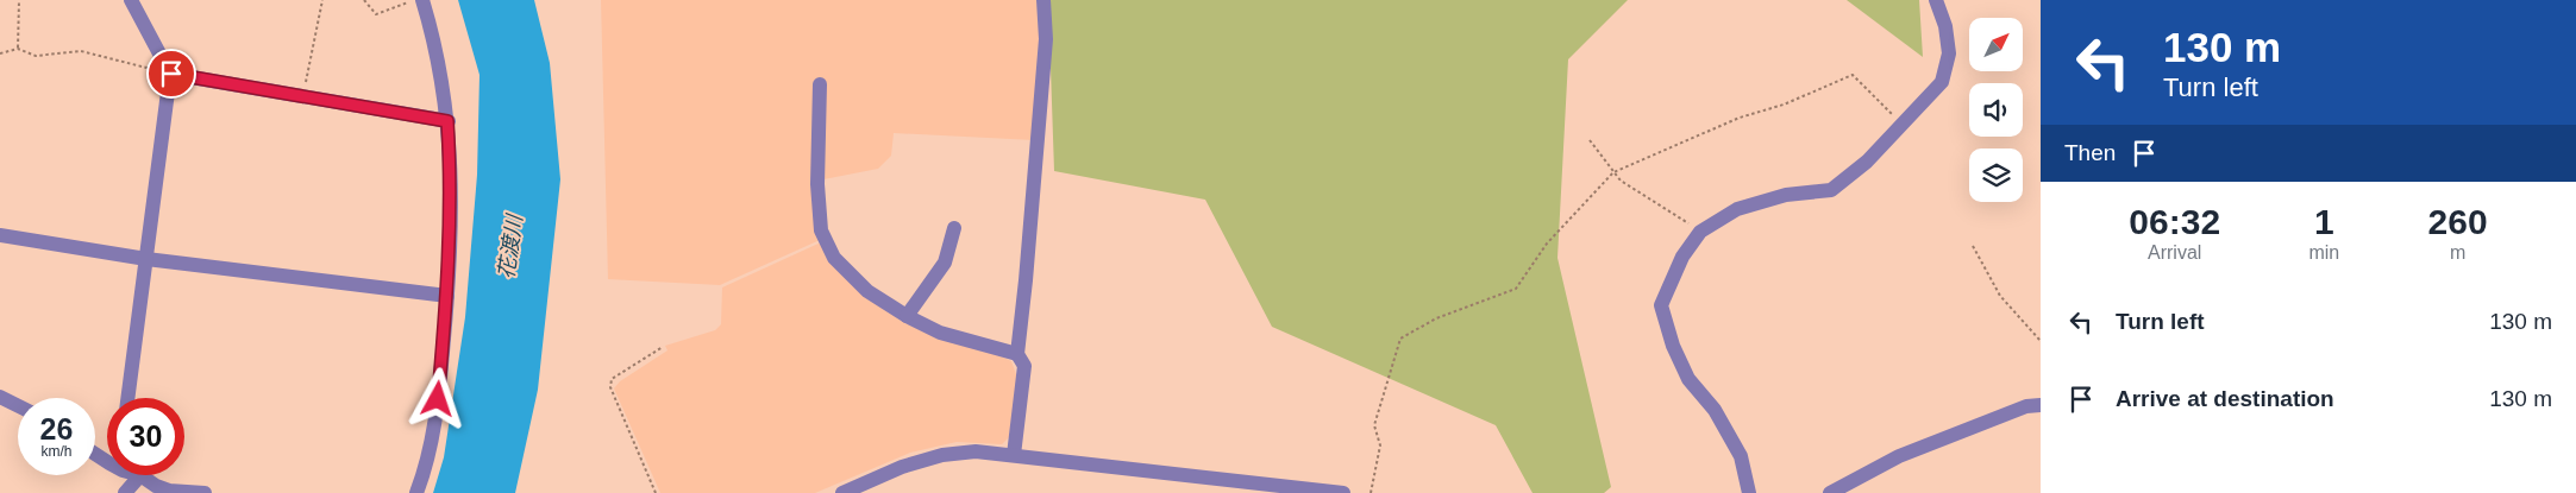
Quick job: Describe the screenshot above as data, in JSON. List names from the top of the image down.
{
  "water": ["花渡川"],
  "north": "top right",
  "page": {
    "turn": ["130 m", "Turn left"],
    "then": "Then",
    "eta": [
      "06:32",
      "Arrival",
      "1",
      "min",
      "260",
      "m"
    ],
    "list": [
      {
        "name": "Turn left",
        "value": "130 m"
      },
      {
        "name": "Arrive at destination",
        "value": "130 m"
      }
    ],
    "speed": "26 km/h",
    "limit": "30"
  }
}
